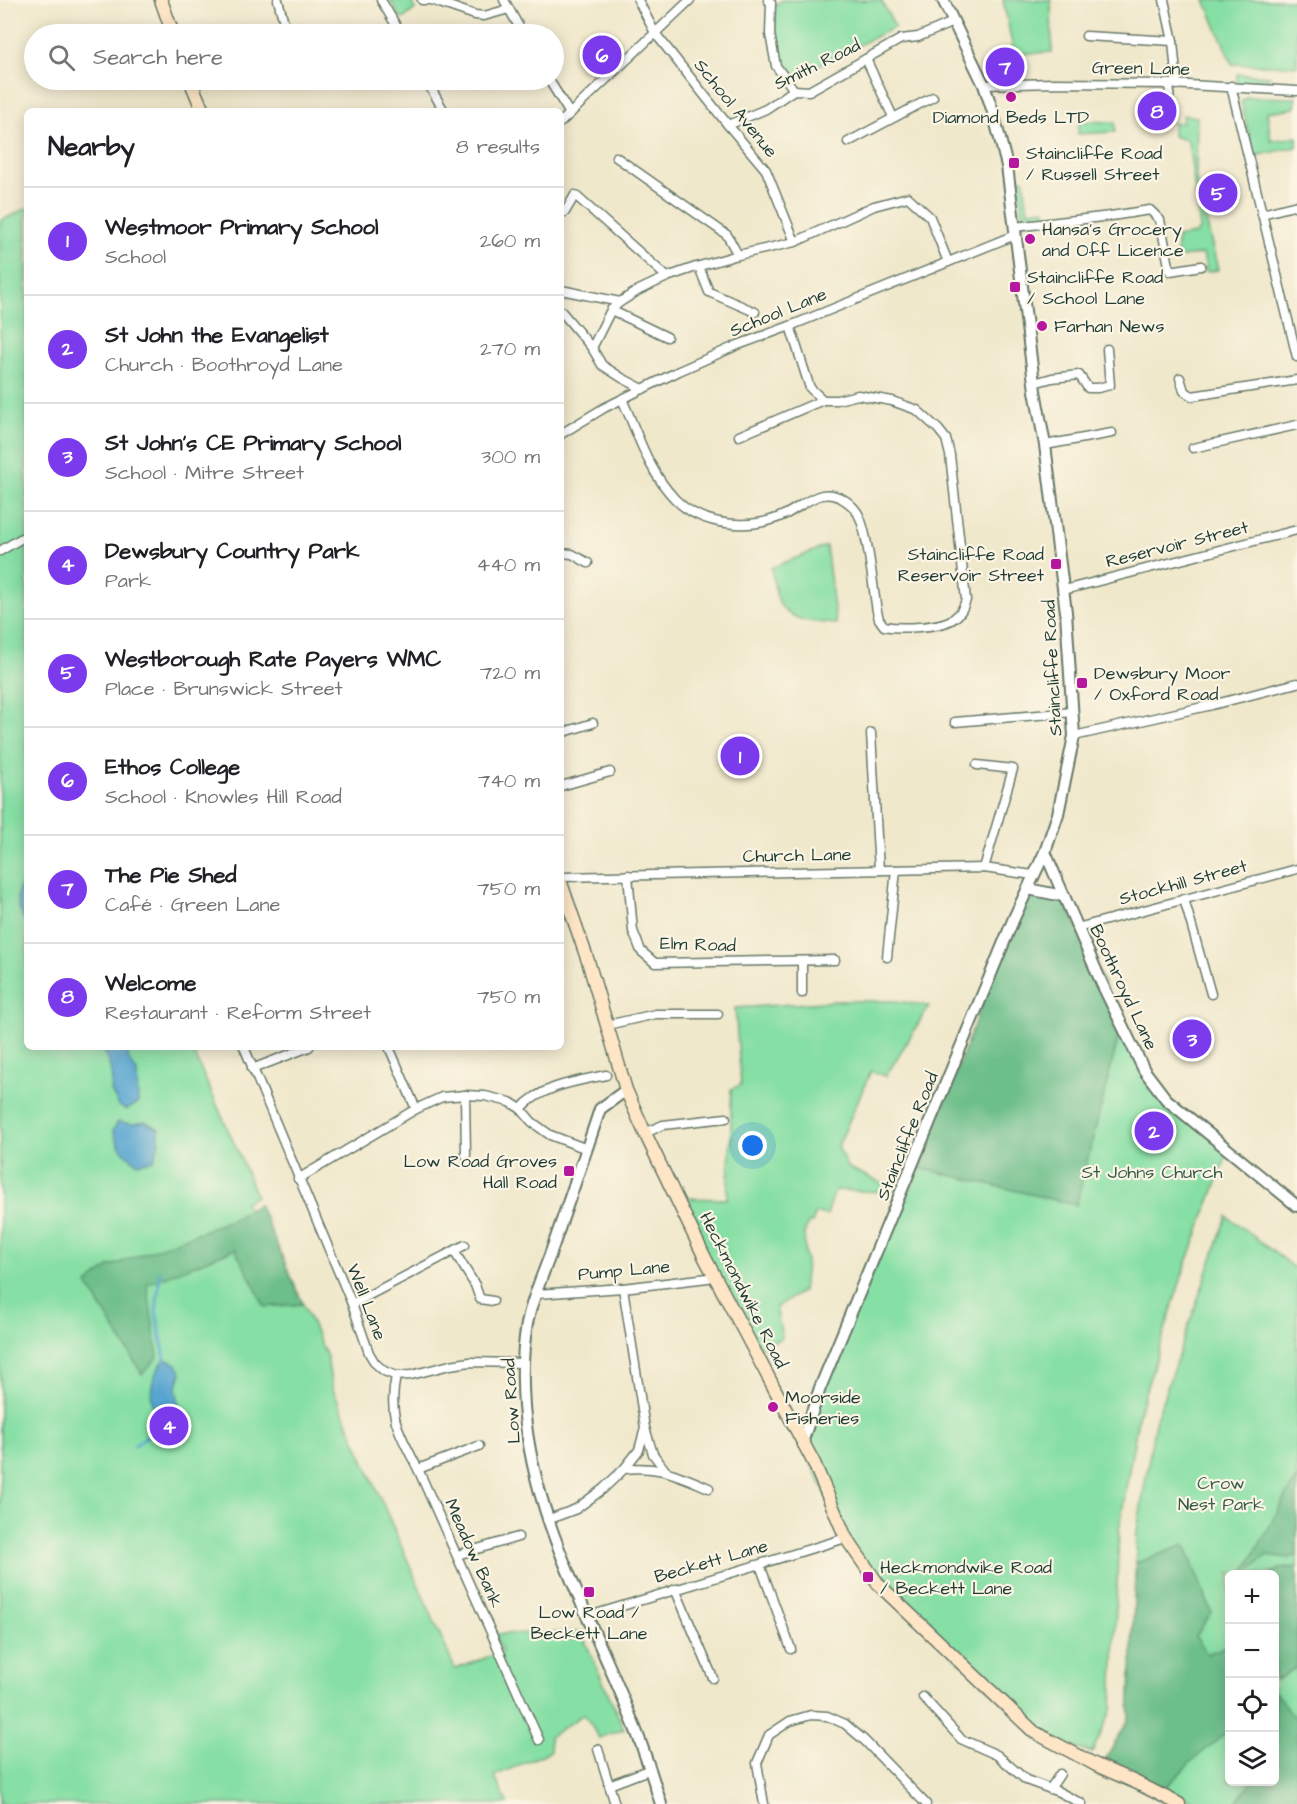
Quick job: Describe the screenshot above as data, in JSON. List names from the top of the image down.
{
  "streets": {
    "main road": ["Heckmondwike Road"],
    "street": [
      "Smith Road",
      "Green Lane",
      "School Avenue",
      "School Lane",
      "Reservoir Street",
      "Staincliffe Road",
      "Church Lane",
      "Stockhill Street",
      "Elm Road",
      "Boothroyd Lane",
      "Pump Lane",
      "Well Lane",
      "Low Road",
      "Meadow Bank",
      "Beckett Lane"
    ]
  },
  "crossings": [
    ["Smith Road", "School Avenue"],
    ["Smith Road", "Staincliffe Road"],
    ["Green Lane", "Staincliffe Road"],
    ["School Lane", "Staincliffe Road"],
    ["Reservoir Street", "Staincliffe Road"],
    ["Staincliffe Road", "Church Lane"],
    ["Staincliffe Road", "Boothroyd Lane"],
    ["Staincliffe Road", "Heckmondwike Road"],
    ["Church Lane", "Elm Road"],
    ["Stockhill Street", "Boothroyd Lane"],
    ["Pump Lane", "Heckmondwike Road"],
    ["Pump Lane", "Low Road"],
    ["Heckmondwike Road", "Low Road"],
    ["Heckmondwike Road", "Beckett Lane"],
    ["Well Lane", "Meadow Bank"],
    ["Low Road", "Beckett Lane"]
  ],
  "parks": ["St Johns Church", "Crow Nest Park"],
  "places": {
    "other": [
      "Diamond Beds LTD",
      "Hansa's Grocery and Off Licence",
      "Farhan News",
      "Moorside Fisheries"
    ],
    "transit": [
      "Staincliffe Road / Russell Street",
      "Staincliffe Road / School Lane",
      "Staincliffe Road Reservoir Street",
      "Dewsbury Moor / Oxford Road",
      "Low Road Groves Hall Road",
      "Heckmondwike Road / Beckett Lane",
      "Low Road / Beckett Lane"
    ]
  },
  "page": {
    "search": "Search here",
    "pins": [
      "6",
      "7",
      "8",
      "5",
      "1",
      "3",
      "2",
      "4"
    ],
    "heading": ["Nearby", "8 results"],
    "list": [
      {
        "mark": "1",
        "name": "Westmoor Primary School",
        "note": "School",
        "value": "260 m"
      },
      {
        "mark": "2",
        "name": "St John the Evangelist",
        "note": "Church · Boothroyd Lane",
        "value": "270 m"
      },
      {
        "mark": "3",
        "name": "St John's CE Primary School",
        "note": "School · Mitre Street",
        "value": "300 m"
      },
      {
        "mark": "4",
        "name": "Dewsbury Country Park",
        "note": "Park",
        "value": "440 m"
      },
      {
        "mark": "5",
        "name": "Westborough Rate Payers WMC",
        "note": "Place · Brunswick Street",
        "value": "720 m"
      },
      {
        "mark": "6",
        "name": "Ethos College",
        "note": "School · Knowles Hill Road",
        "value": "740 m"
      },
      {
        "mark": "7",
        "name": "The Pie Shed",
        "note": "Café · Green Lane",
        "value": "750 m"
      },
      {
        "mark": "8",
        "name": "Welcome",
        "note": "Restaurant · Reform Street",
        "value": "750 m"
      }
    ],
    "map_buttons": ["+", "−"]
  }
}
